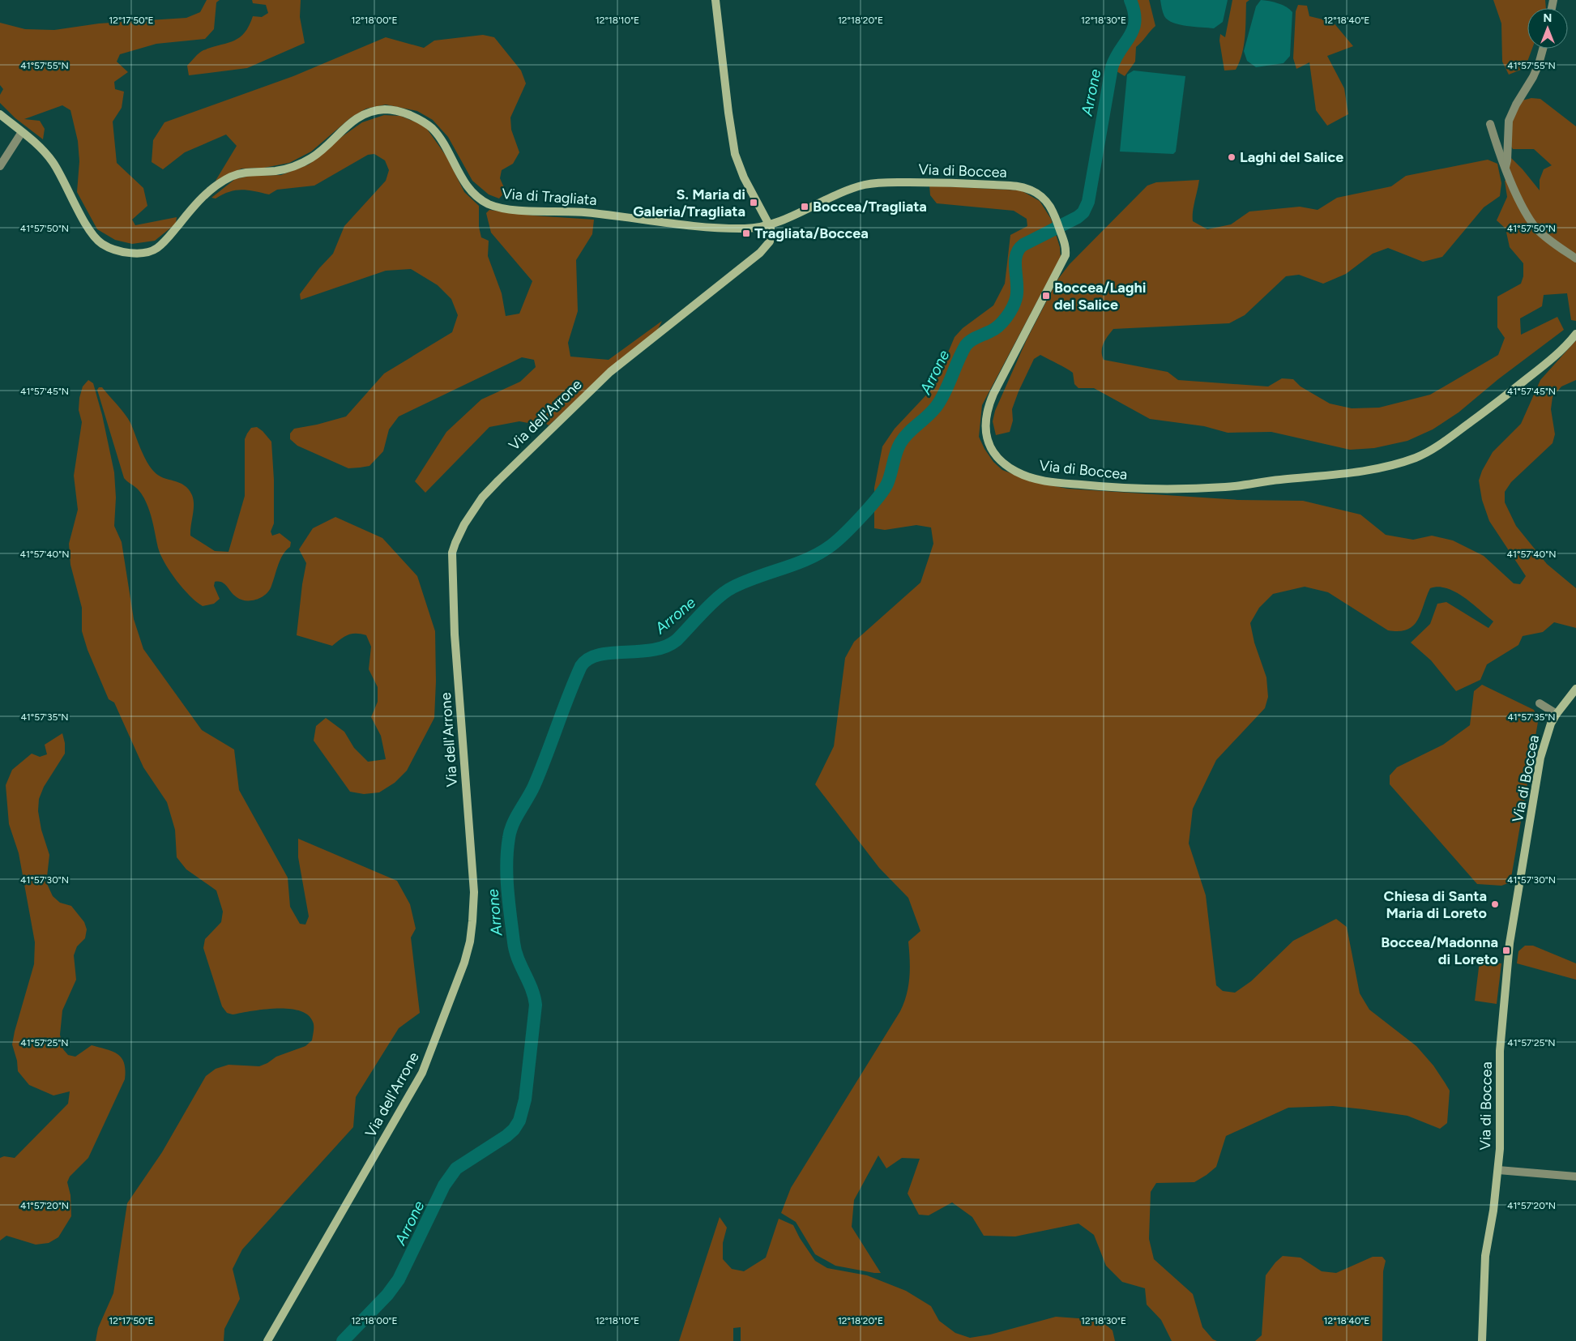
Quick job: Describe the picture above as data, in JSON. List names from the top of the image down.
{
  "streets": {
    "street": ["Via di Boccea", "Via di Tragliata", "Via dell'Arrone"]
  },
  "crossings": [
    ["Via di Boccea", "Via di Tragliata"],
    ["Via di Boccea", "Via dell'Arrone"],
    ["Via di Tragliata", "Via dell'Arrone"]
  ],
  "water": ["Arrone"],
  "places": {
    "other": ["Laghi del Salice", "Chiesa di Santa Maria di Loreto"],
    "transit": [
      "S. Maria di Galeria/Tragliata",
      "Boccea/Tragliata",
      "Tragliata/Boccea",
      "Boccea/Laghi del Salice",
      "Boccea/Madonna di Loreto"
    ]
  },
  "north": "top",
  "coordinates": [
    "12°17'50\"E",
    "12°18'00\"E",
    "12°18'10\"E",
    "12°18'20\"E",
    "12°18'30\"E",
    "12°18'40\"E",
    "41°57'55\"N",
    "41°57'50\"N",
    "41°57'45\"N",
    "41°57'40\"N",
    "41°57'35\"N",
    "41°57'30\"N",
    "41°57'25\"N",
    "41°57'20\"N"
  ]
}
